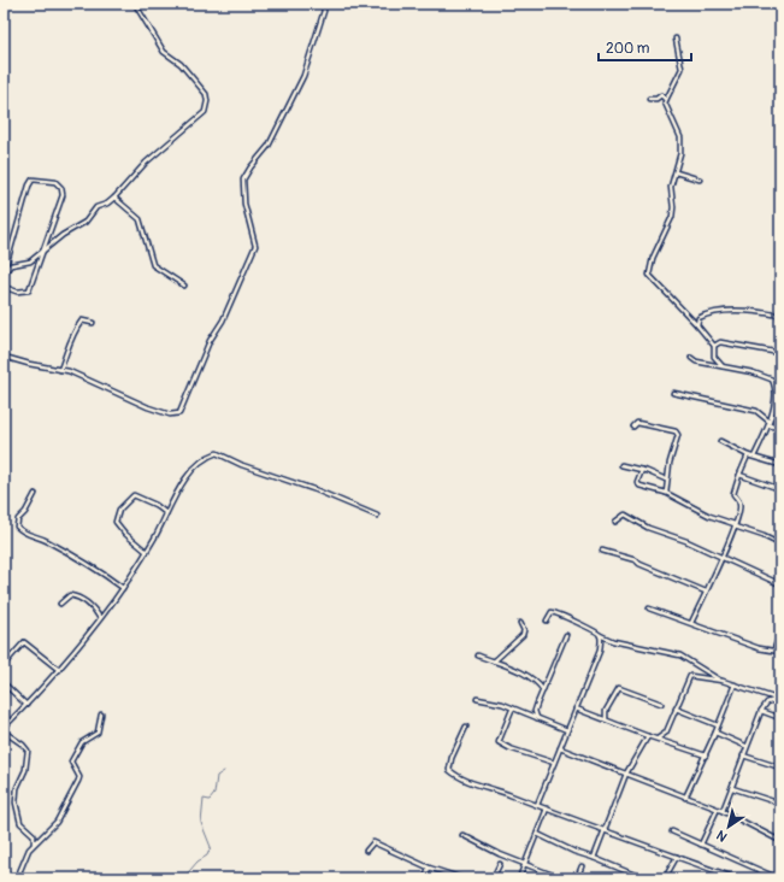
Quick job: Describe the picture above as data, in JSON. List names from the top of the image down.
{
  "scale_bar": "200 m",
  "north": "bottom left"
}
